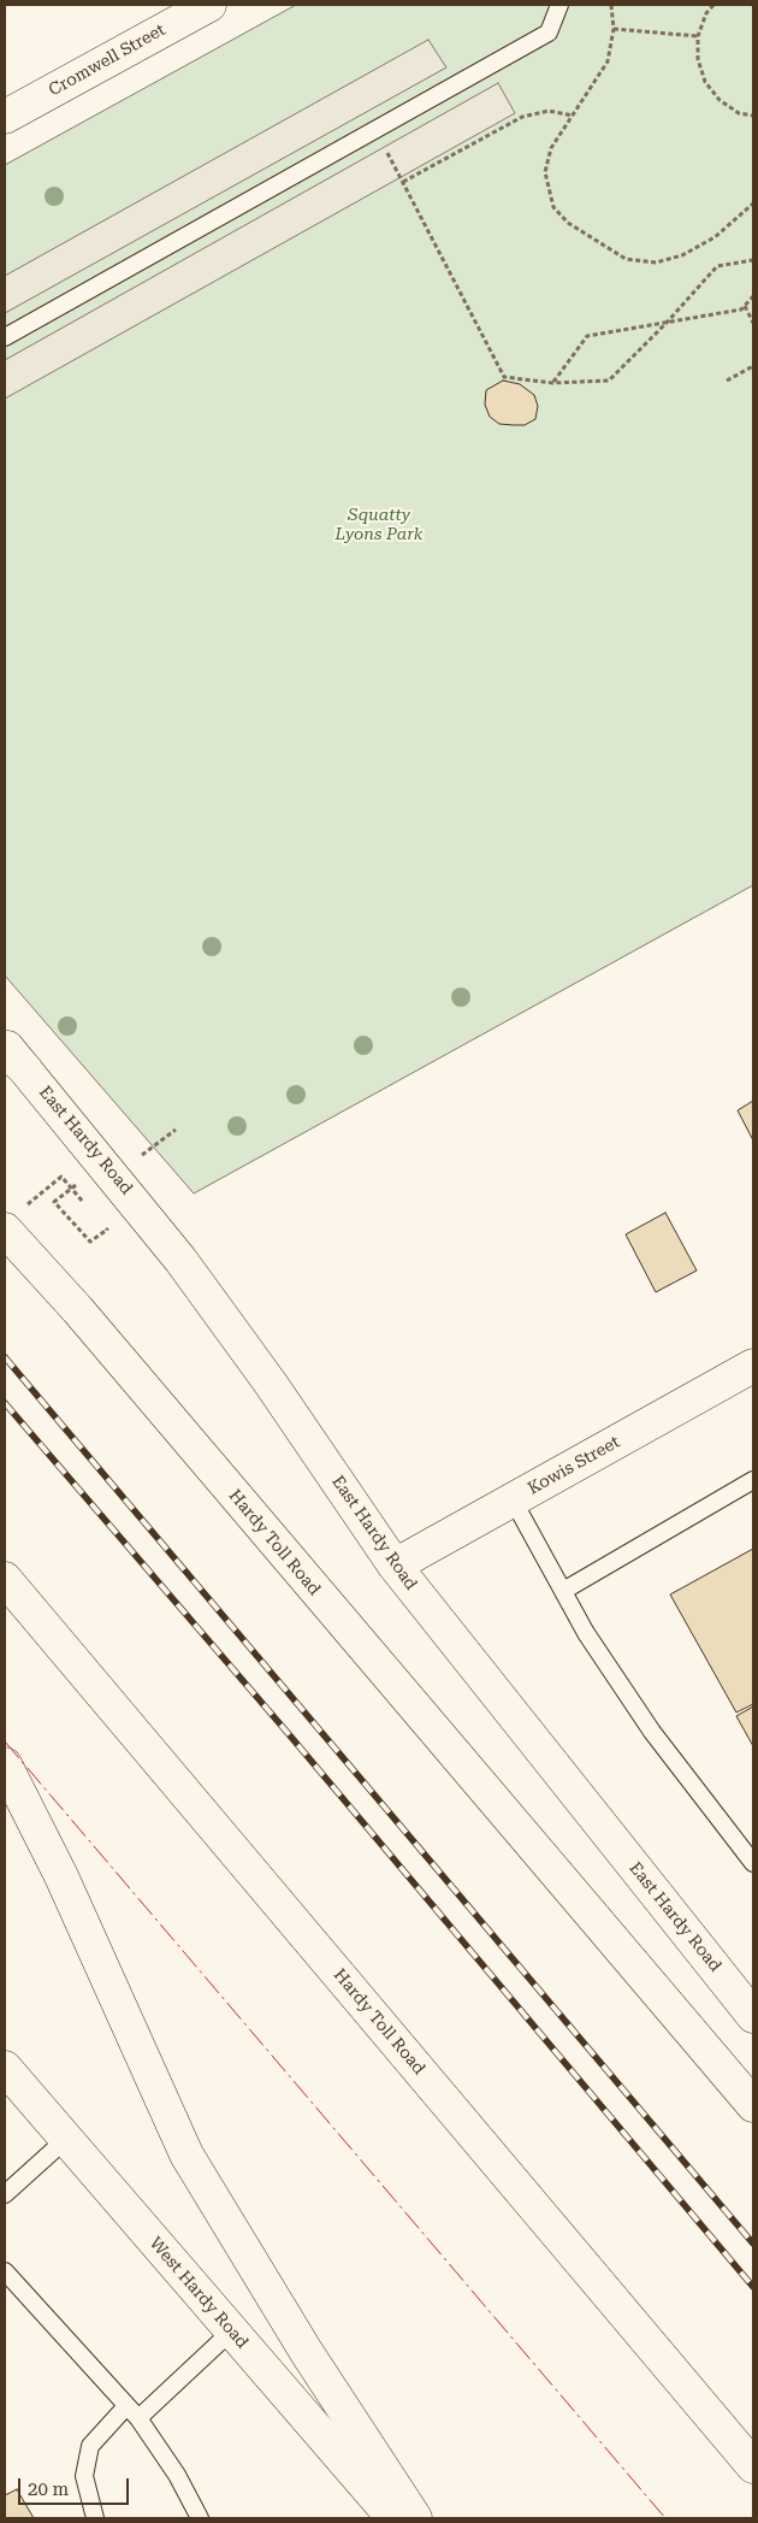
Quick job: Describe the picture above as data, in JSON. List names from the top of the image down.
{
  "streets": {
    "main road": [
      "Cromwell Street",
      "East Hardy Road",
      "Kowis Street",
      "Hardy Toll Road",
      "West Hardy Road"
    ]
  },
  "crossings": [
    ["East Hardy Road", "Kowis Street"]
  ],
  "parks": ["Squatty Lyons Park"],
  "scale_bar": "20 m"
}
